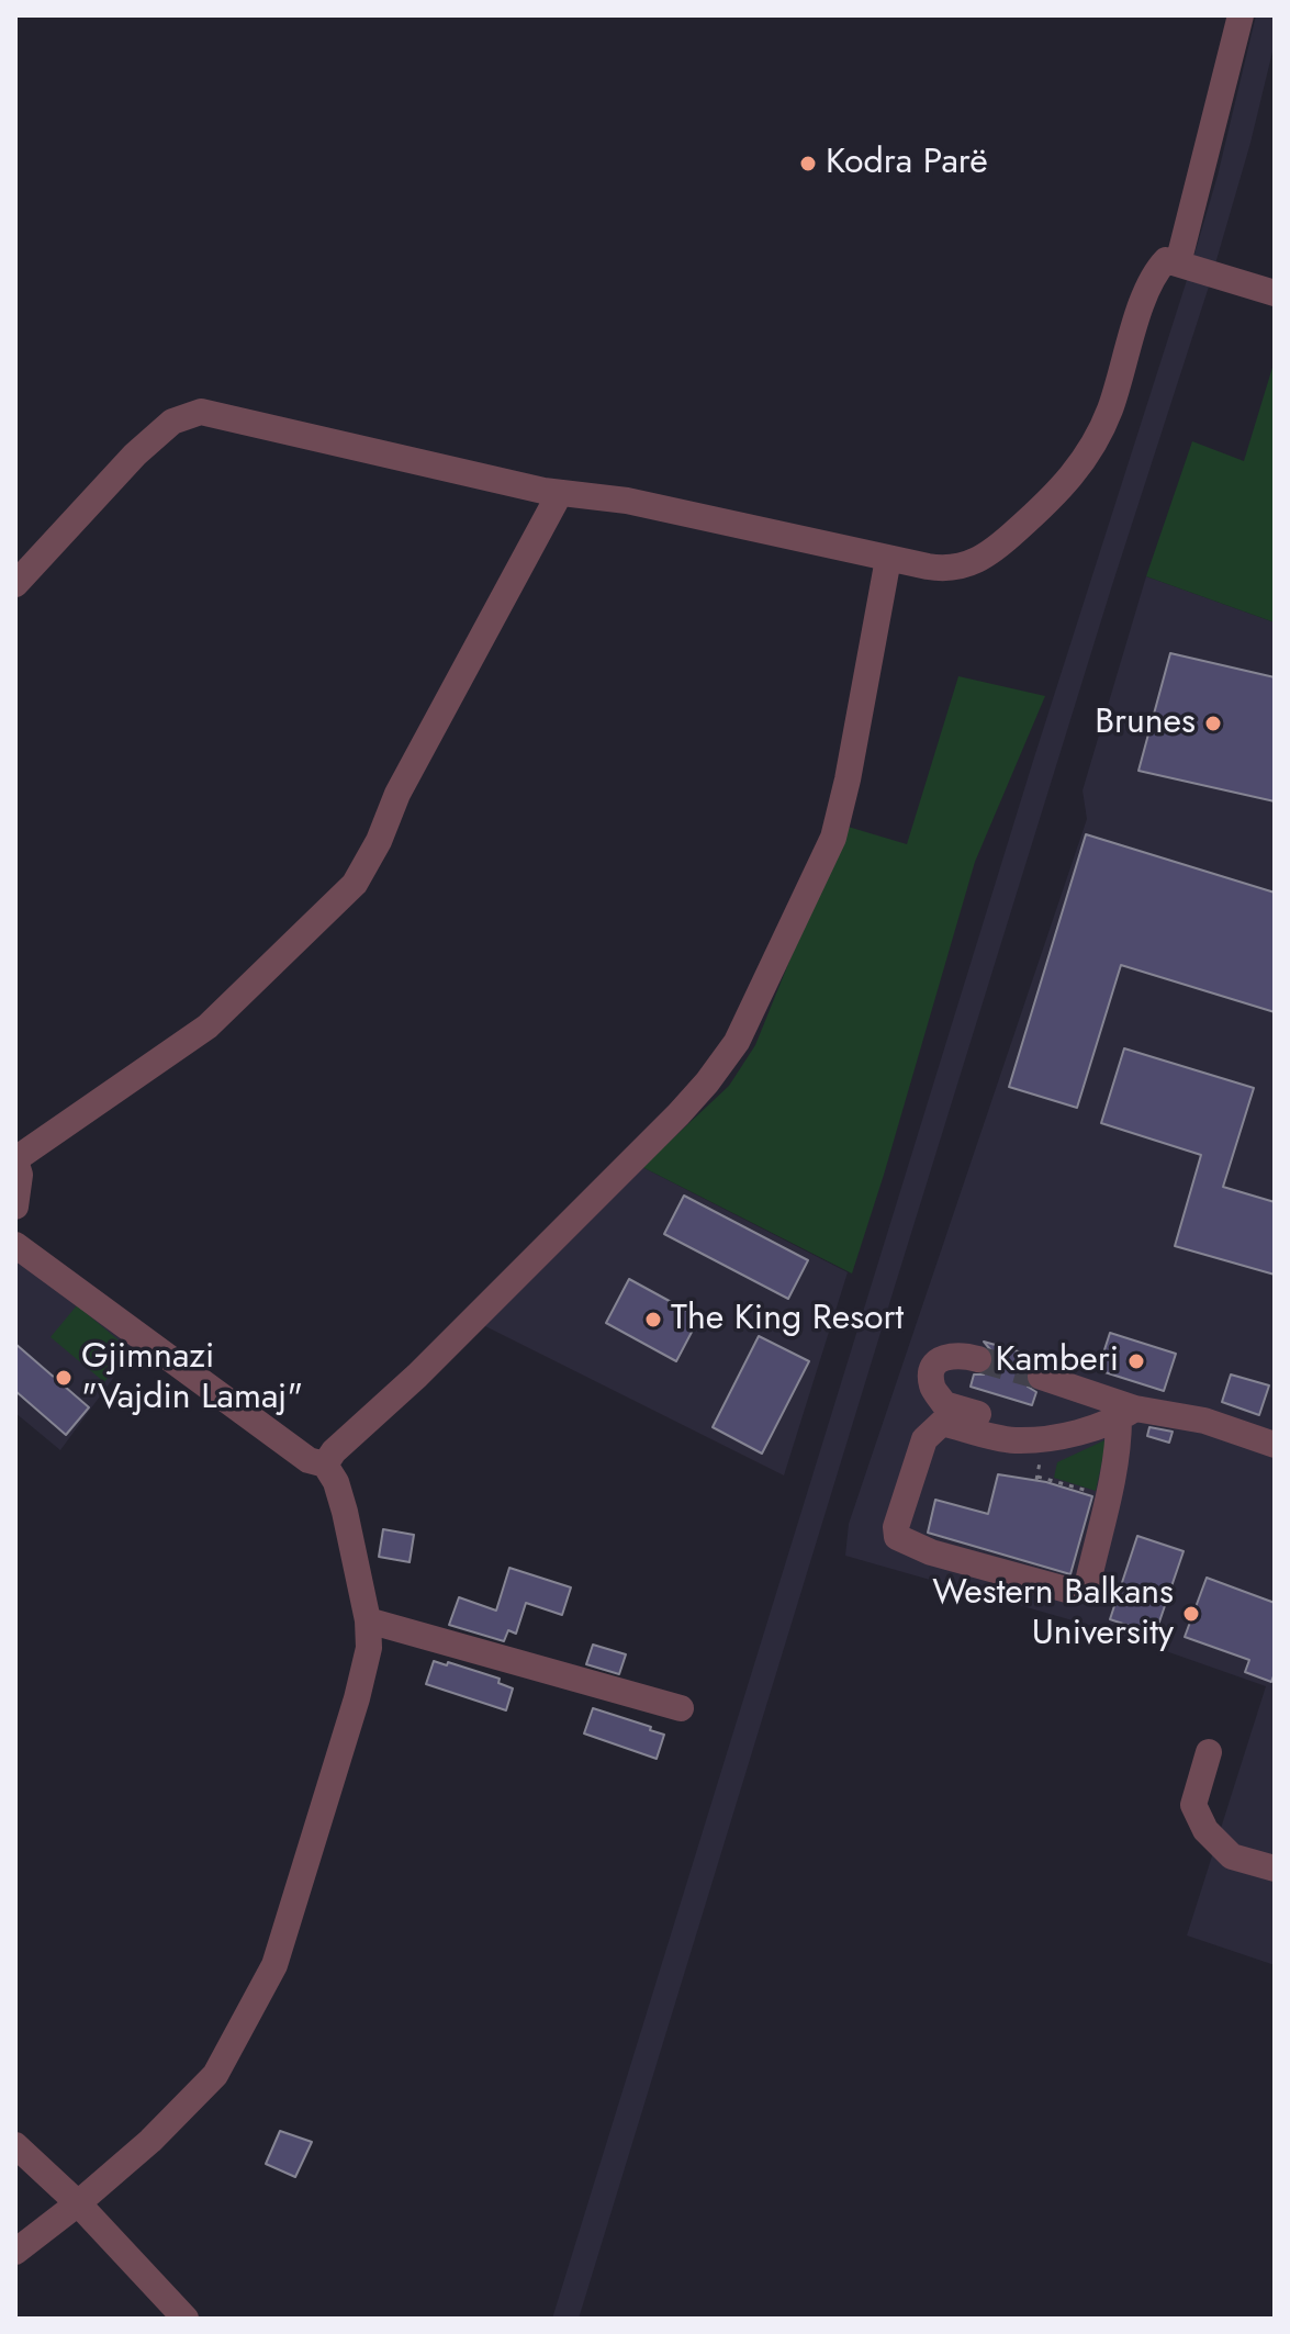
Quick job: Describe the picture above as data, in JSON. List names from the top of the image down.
{
  "places": [
    "Kodra Parë",
    "Brunes",
    "The King Resort",
    "Kamberi",
    "Gjimnazi \"Vajdin Lamaj\"",
    "Western Balkans University"
  ]
}
